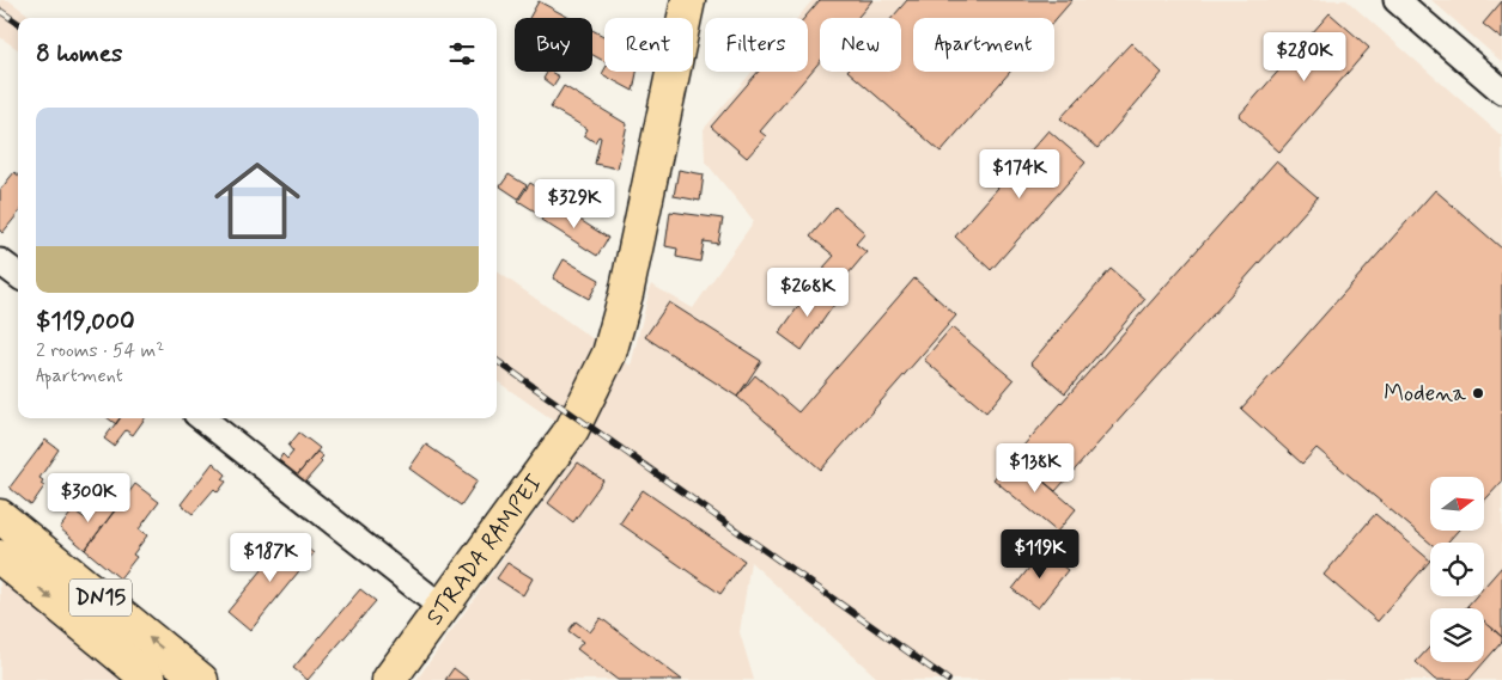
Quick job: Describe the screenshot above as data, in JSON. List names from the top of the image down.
{
  "streets": {
    "main road": ["STRADA RAMPEI", "DN15"]
  },
  "places": ["Modena"],
  "north": "right",
  "page": {
    "chip": [
      "Buy",
      "Rent",
      "Filters",
      "New",
      "Apartment"
    ],
    "heading": "8 homes",
    "price": [
      "$280K",
      "$174K",
      "$329K",
      "$268K",
      "$138K",
      "$300K",
      "$119K",
      "$187K"
    ],
    "list": [
      {
        "name": "$119,000",
        "note": "2 rooms · 54 m² · Apartment"
      }
    ]
  }
}
